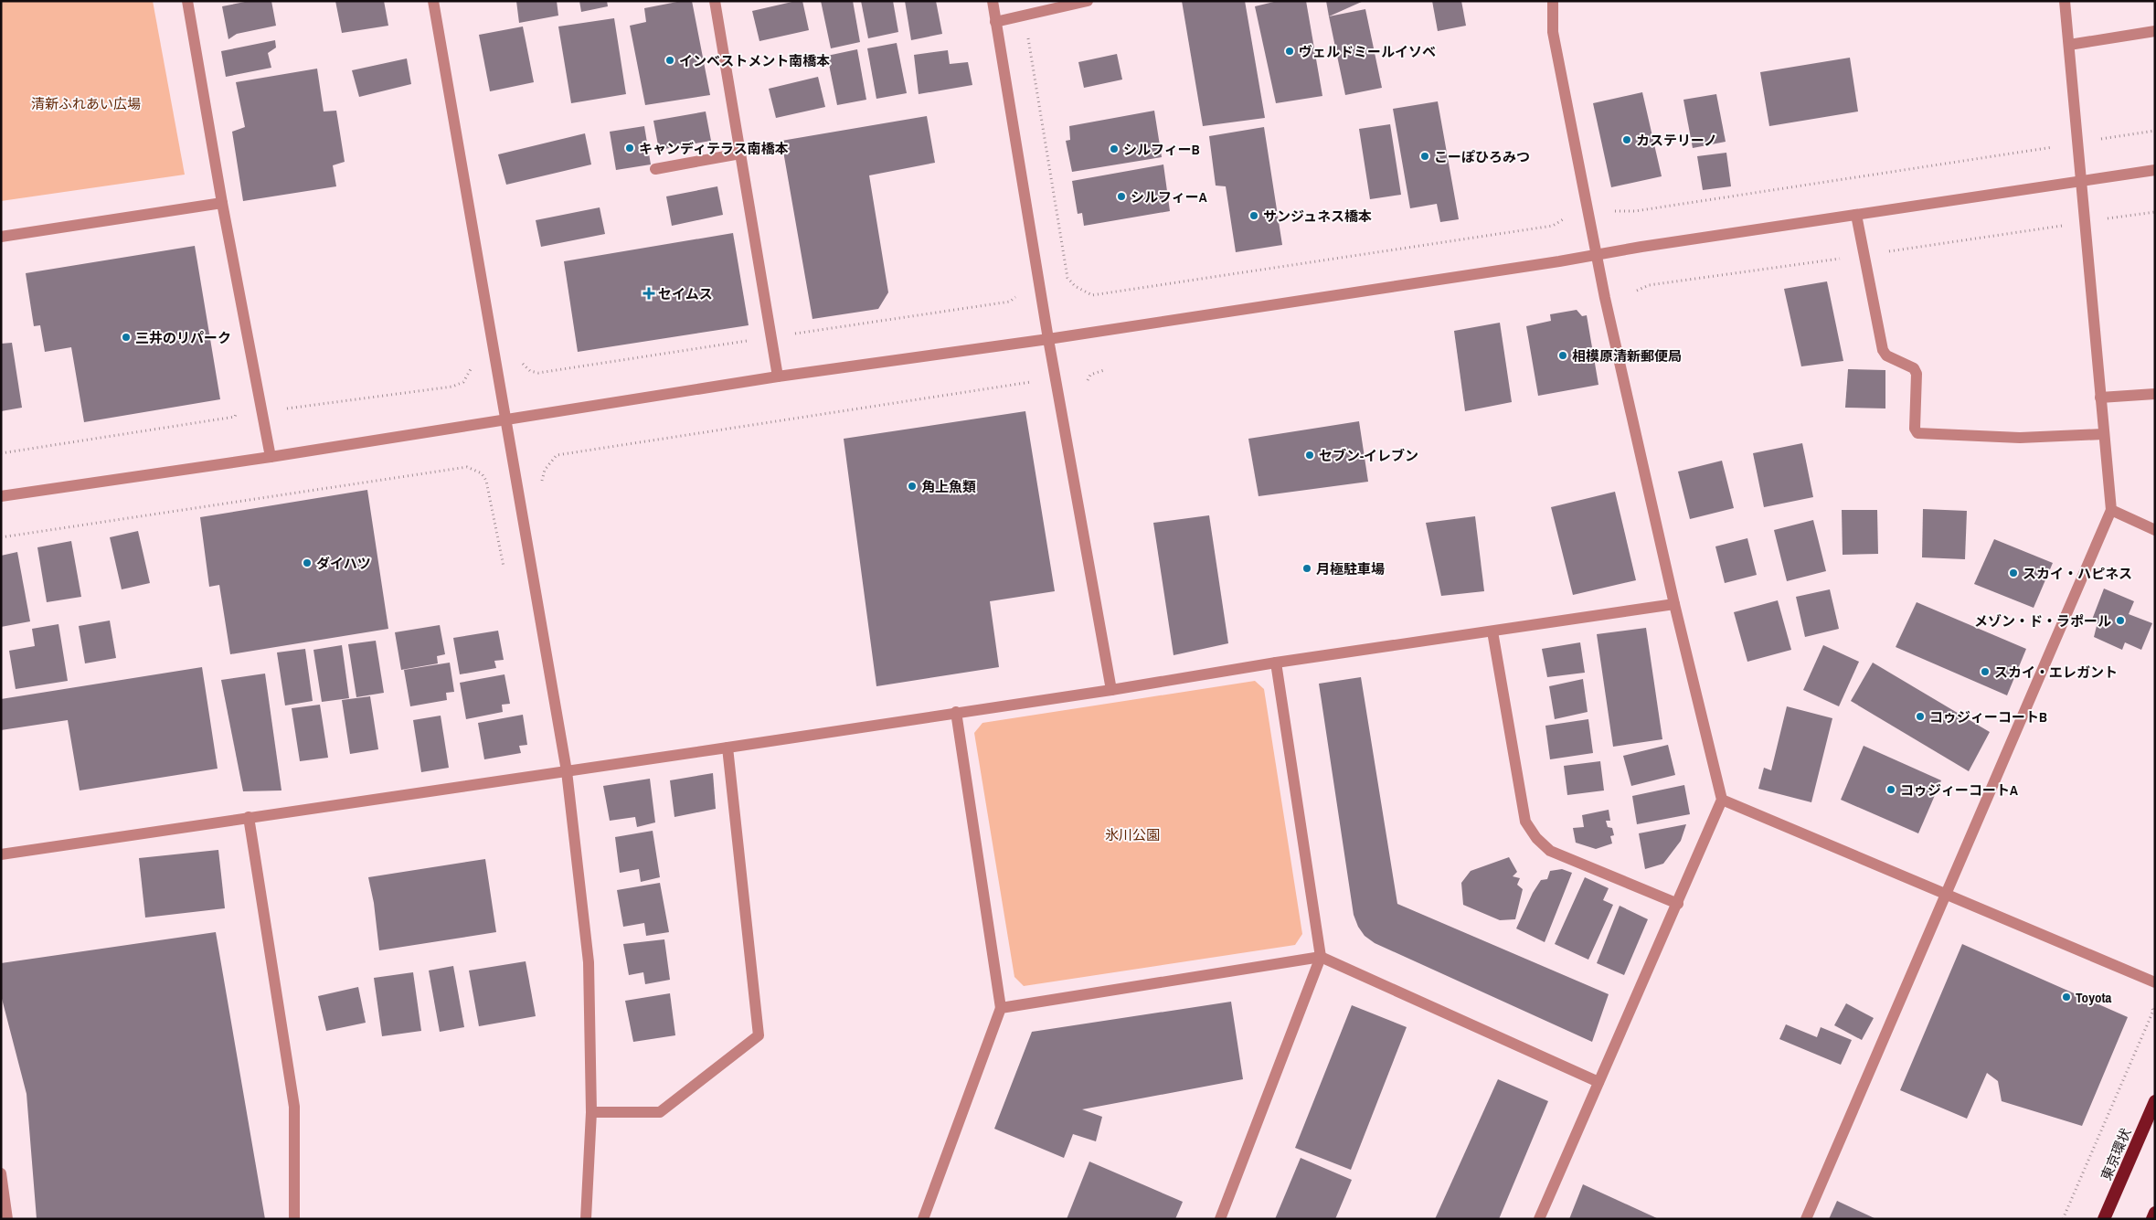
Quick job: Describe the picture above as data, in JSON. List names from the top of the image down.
{
  "streets": {
    "highway": ["東京環状"]
  },
  "parks": ["清新ふれあい広場", "氷川公園"],
  "places": {
    "other": [
      "ヴェルドミールイソベ",
      "インベストメント南橋本",
      "カステリーノ",
      "キャンディテラス南橋本",
      "シルフィーB",
      "こーぽひろみつ",
      "シルフィーA",
      "サンジュネス橋本",
      "三井のリパーク",
      "相模原清新郵便局",
      "セブン-イレブン",
      "角上魚類",
      "ダイハツ",
      "月極駐車場",
      "スカイ・ハピネス",
      "メゾン・ド・ラポール",
      "スカイ・エレガント",
      "コゥジィーコートB",
      "コゥジィーコートA",
      "Toyota"
    ],
    "health": ["セイムス"]
  }
}
